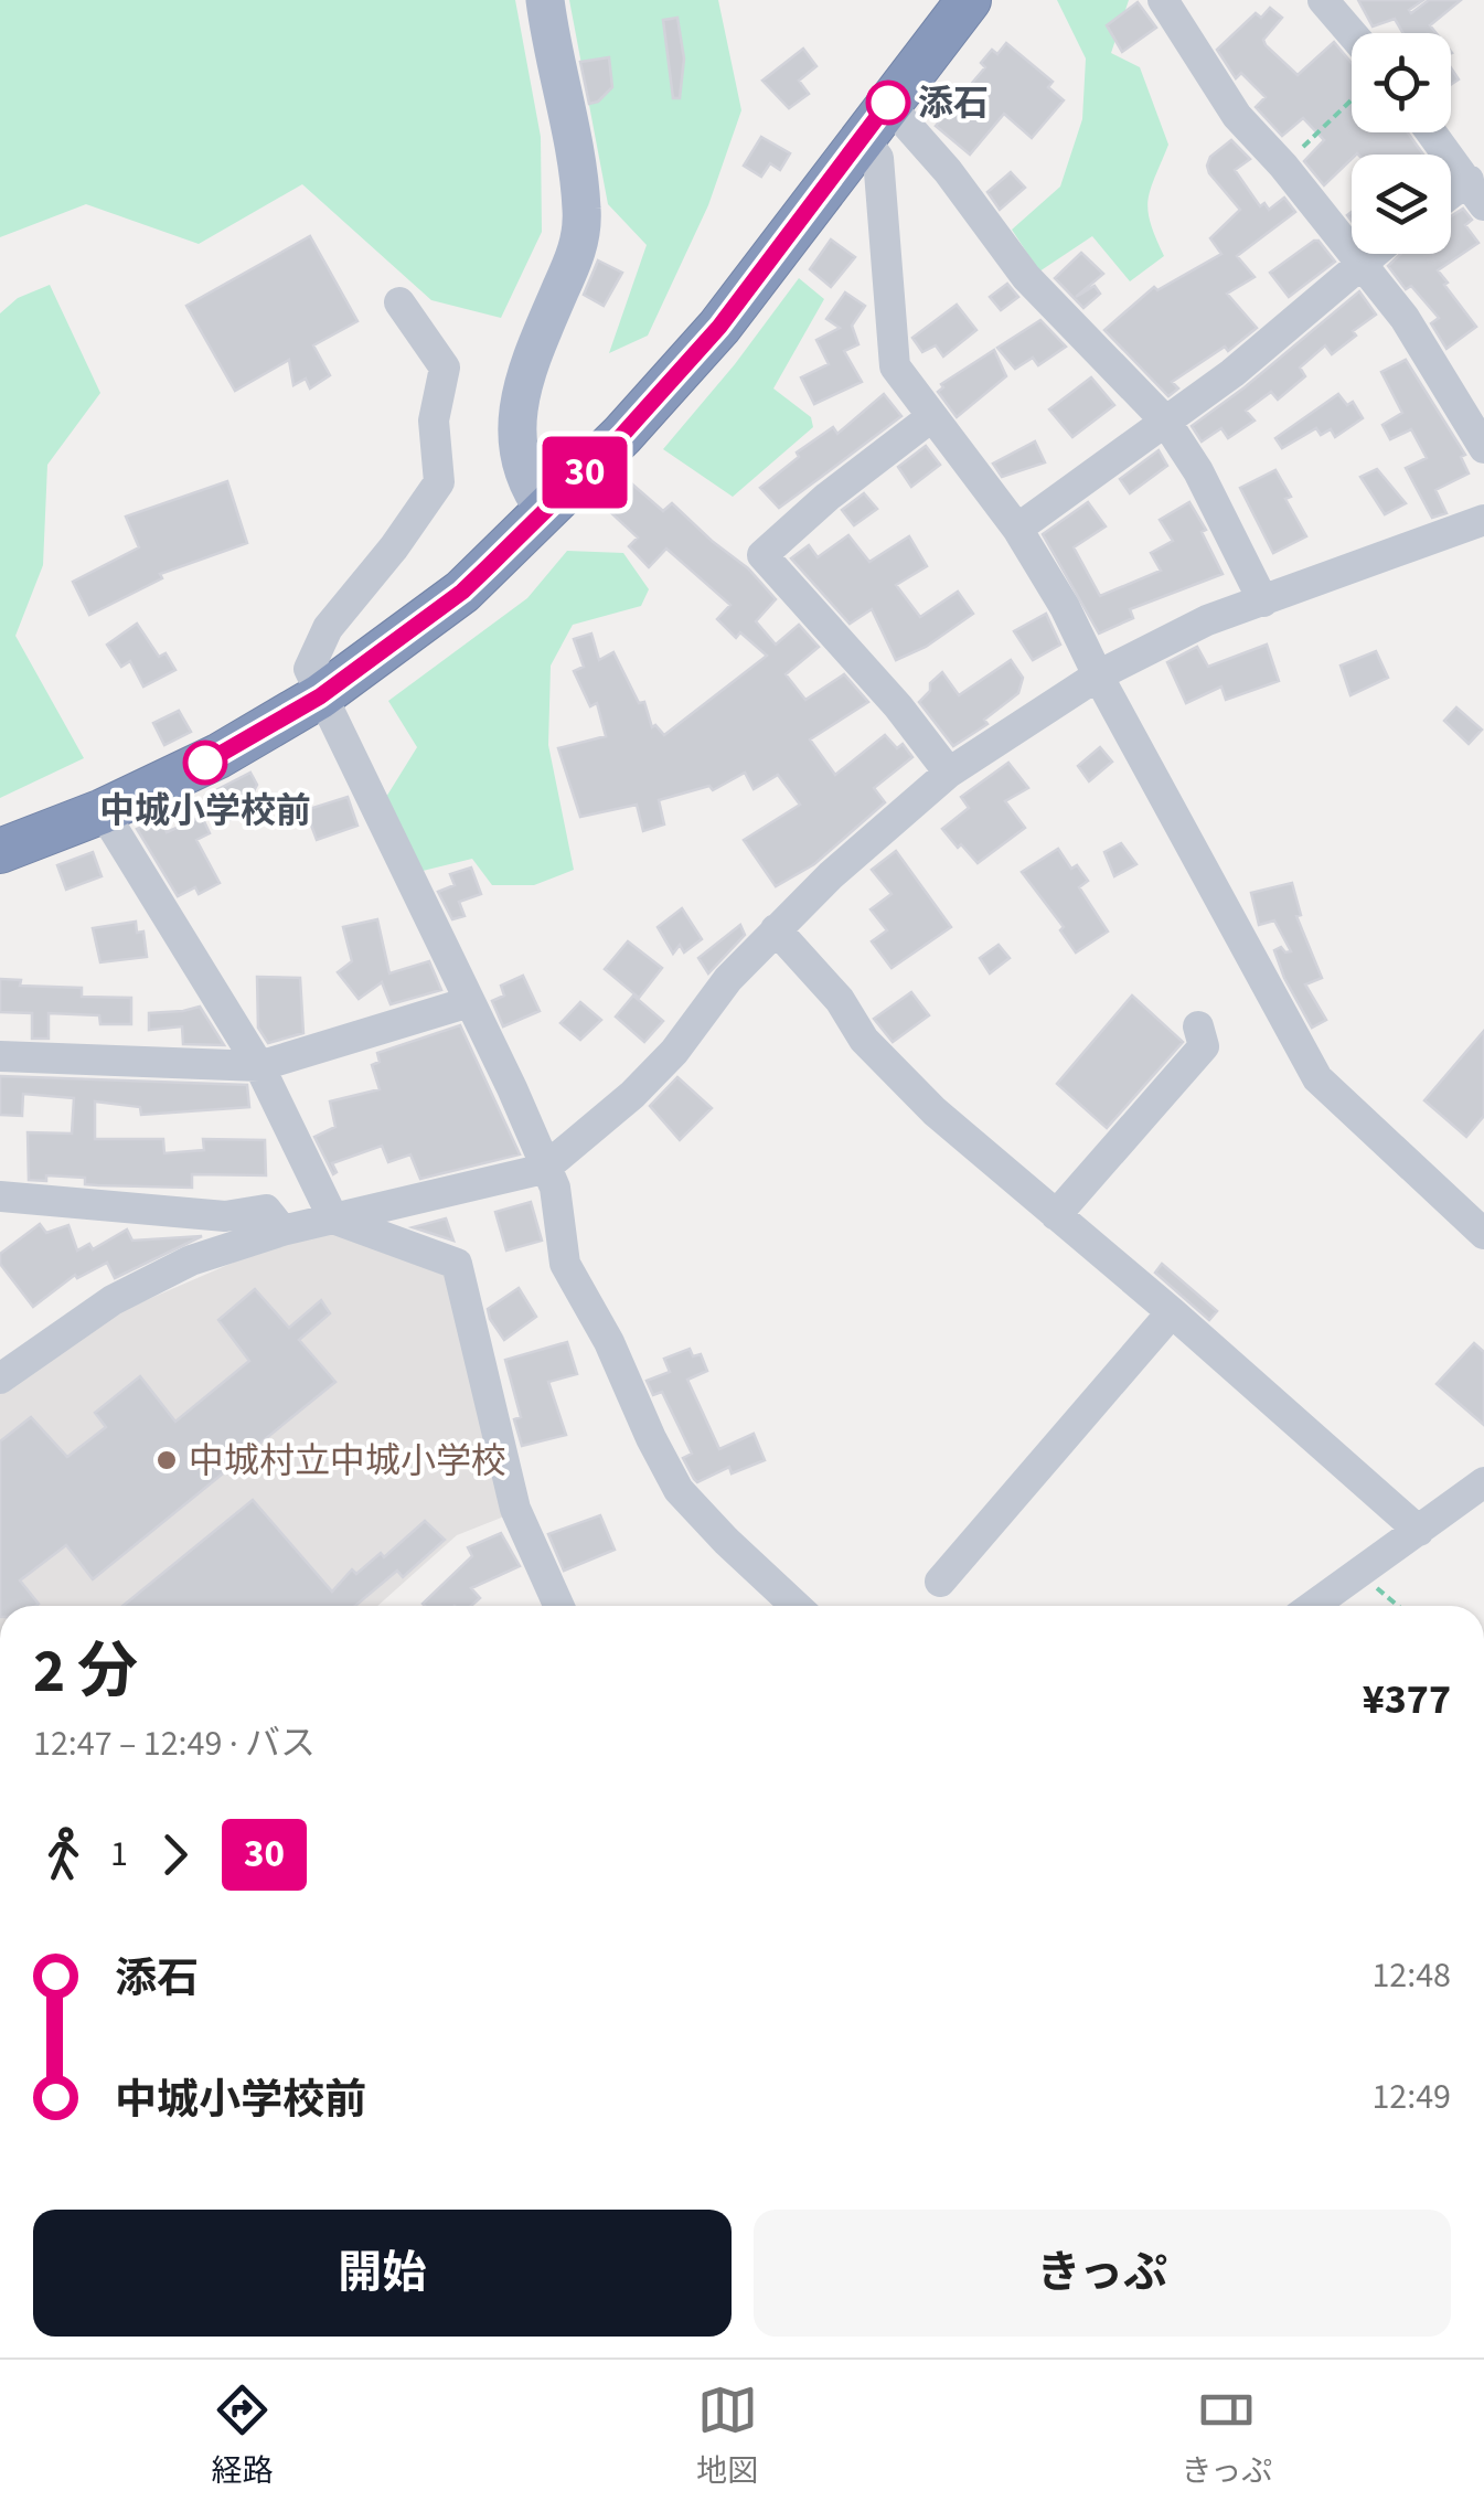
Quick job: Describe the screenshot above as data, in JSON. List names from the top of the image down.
{
  "places": ["添石", "中城小学校前", "中城村立中城小学校"],
  "lines": ["bus line 30"],
  "page": {
    "on_map": "30",
    "heading": ["2 分", "12:47 – 12:49 · バス", "¥377"],
    "legs": ["1", "30"],
    "list": [
      {
        "name": "添石",
        "value": "12:48"
      },
      {
        "name": "中城小学校前",
        "value": "12:49"
      }
    ],
    "buttons": ["開始", "きっぷ"],
    "tabs": ["経路", "地図", "きっぷ"]
  }
}
